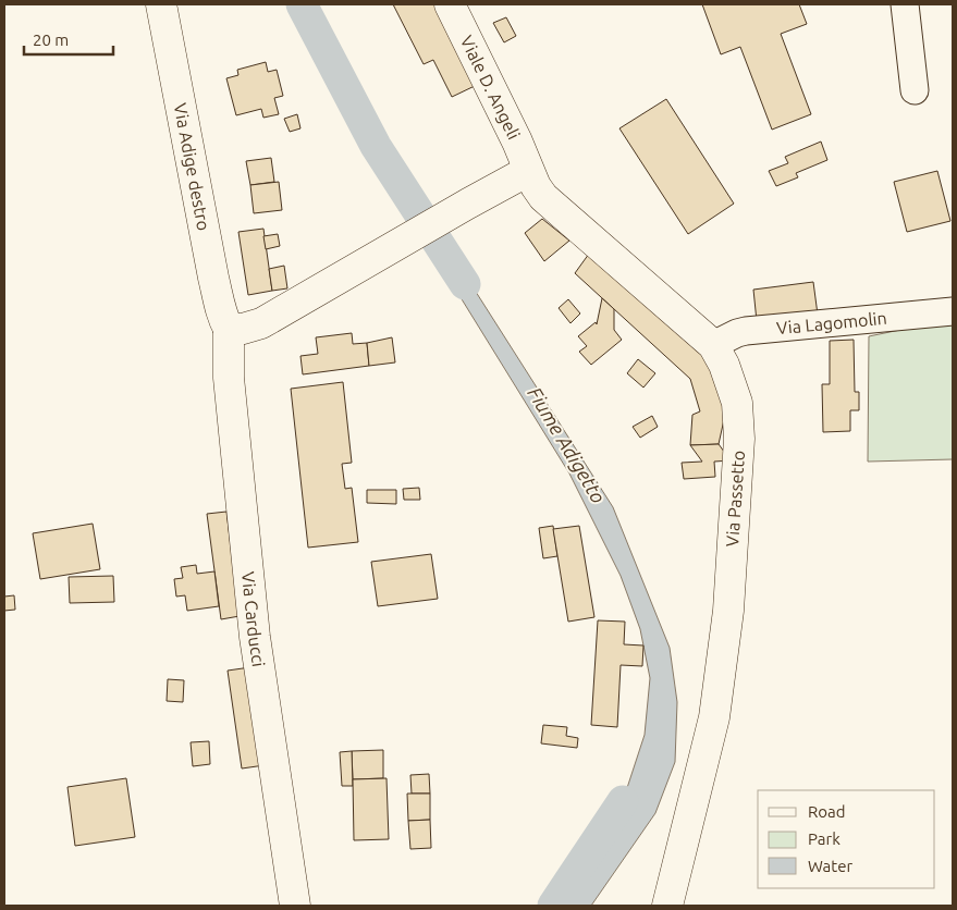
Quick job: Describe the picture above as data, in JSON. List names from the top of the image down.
{
  "streets": {
    "street": [
      "Viale D. Angeli",
      "Via Adige destro",
      "Via Lagomolin",
      "Via Passetto",
      "Via Carducci"
    ]
  },
  "crossings": [
    ["Viale D. Angeli", "Via Passetto"],
    ["Via Adige destro", "Via Carducci"],
    ["Via Lagomolin", "Via Passetto"]
  ],
  "water": ["Fiume Adigetto"],
  "legend": ["Road", "Park", "Water"],
  "scale_bar": "20 m"
}
